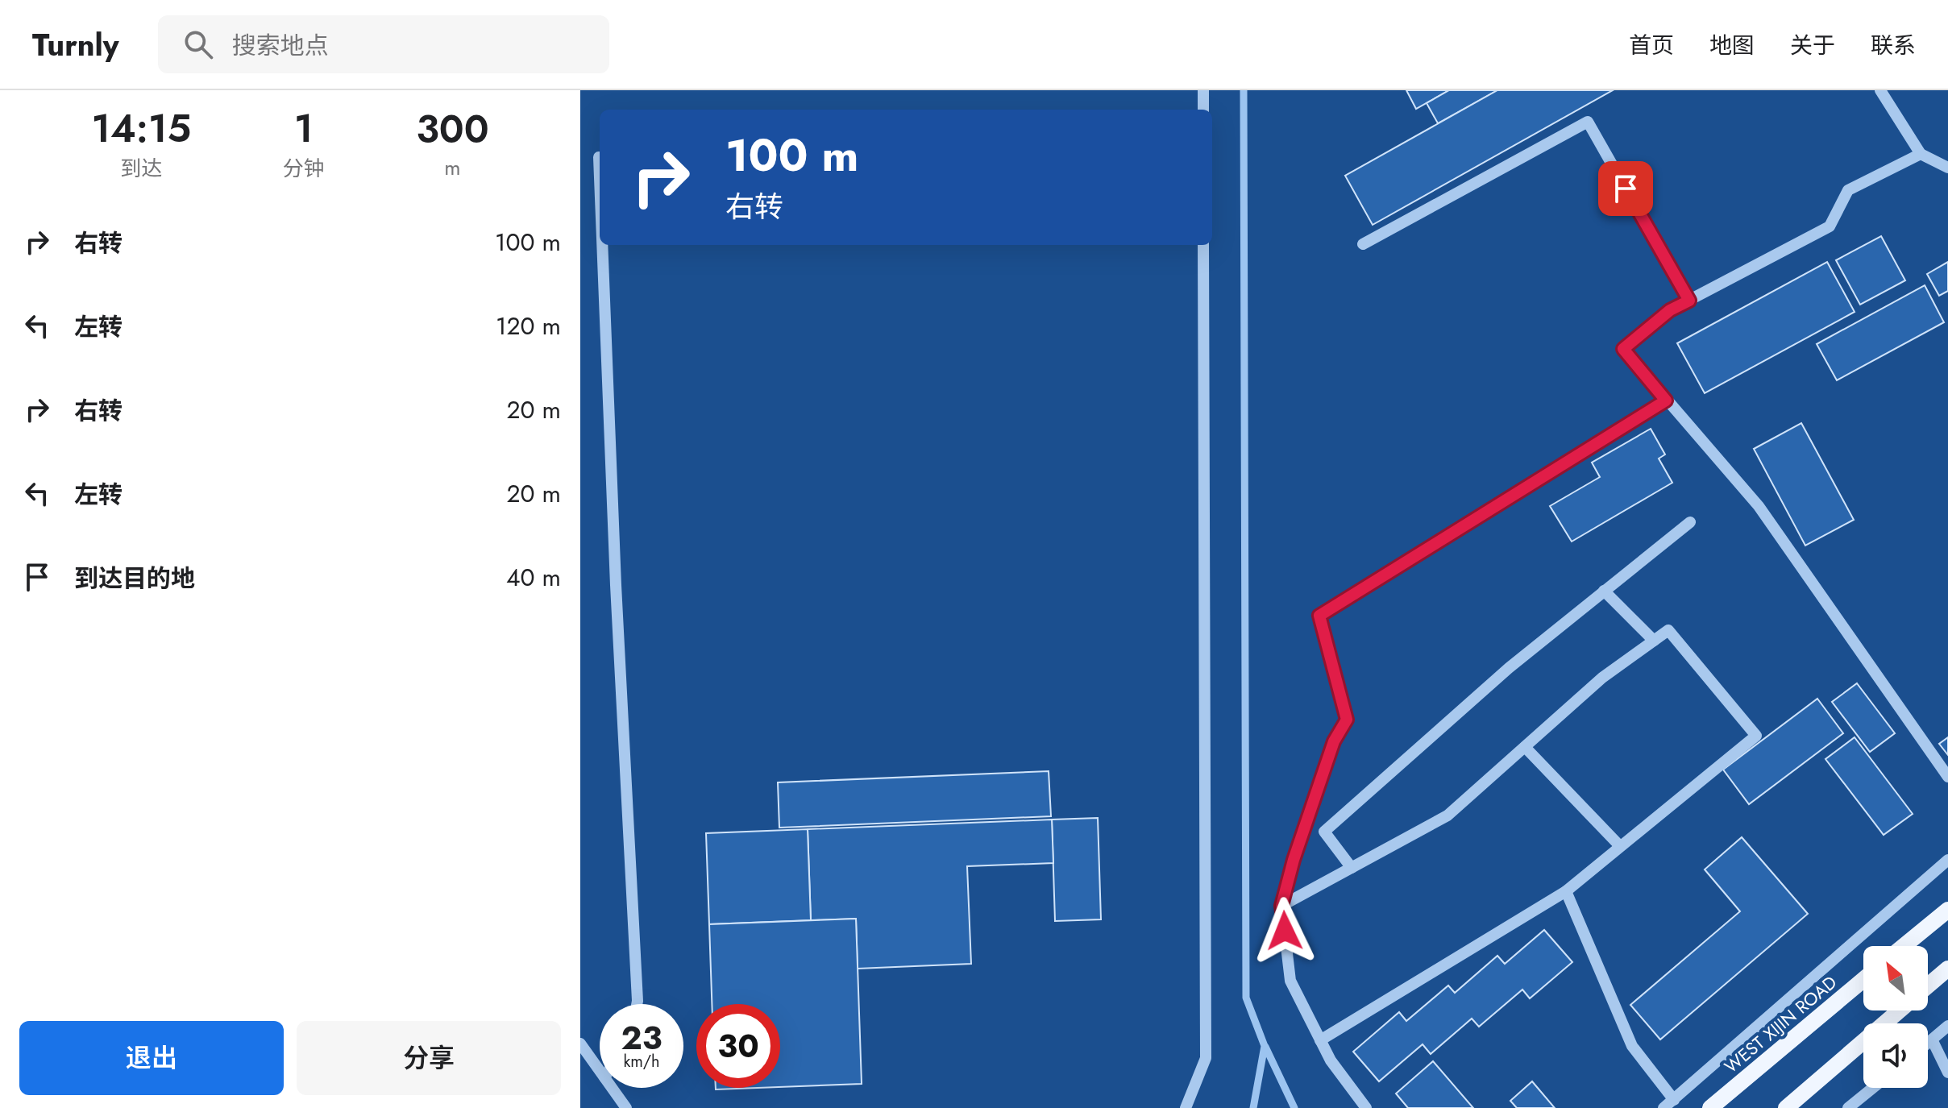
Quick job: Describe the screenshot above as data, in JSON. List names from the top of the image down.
{
  "streets": {
    "main road": ["WEST XIJIN ROAD"]
  },
  "north": "top left",
  "page": {
    "header": "Turnly",
    "search": "搜索地点",
    "nav": [
      "首页",
      "地图",
      "关于",
      "联系"
    ],
    "eta": [
      "14:15",
      "到达",
      "1",
      "分钟",
      "300",
      "m"
    ],
    "turn": ["100 m", "右转"],
    "list": [
      {
        "name": "右转",
        "value": "100 m"
      },
      {
        "name": "左转",
        "value": "120 m"
      },
      {
        "name": "右转",
        "value": "20 m"
      },
      {
        "name": "左转",
        "value": "20 m"
      },
      {
        "name": "到达目的地",
        "value": "40 m"
      }
    ],
    "speed": "23 km/h",
    "limit": "30",
    "buttons": ["退出", "分享"]
  }
}
